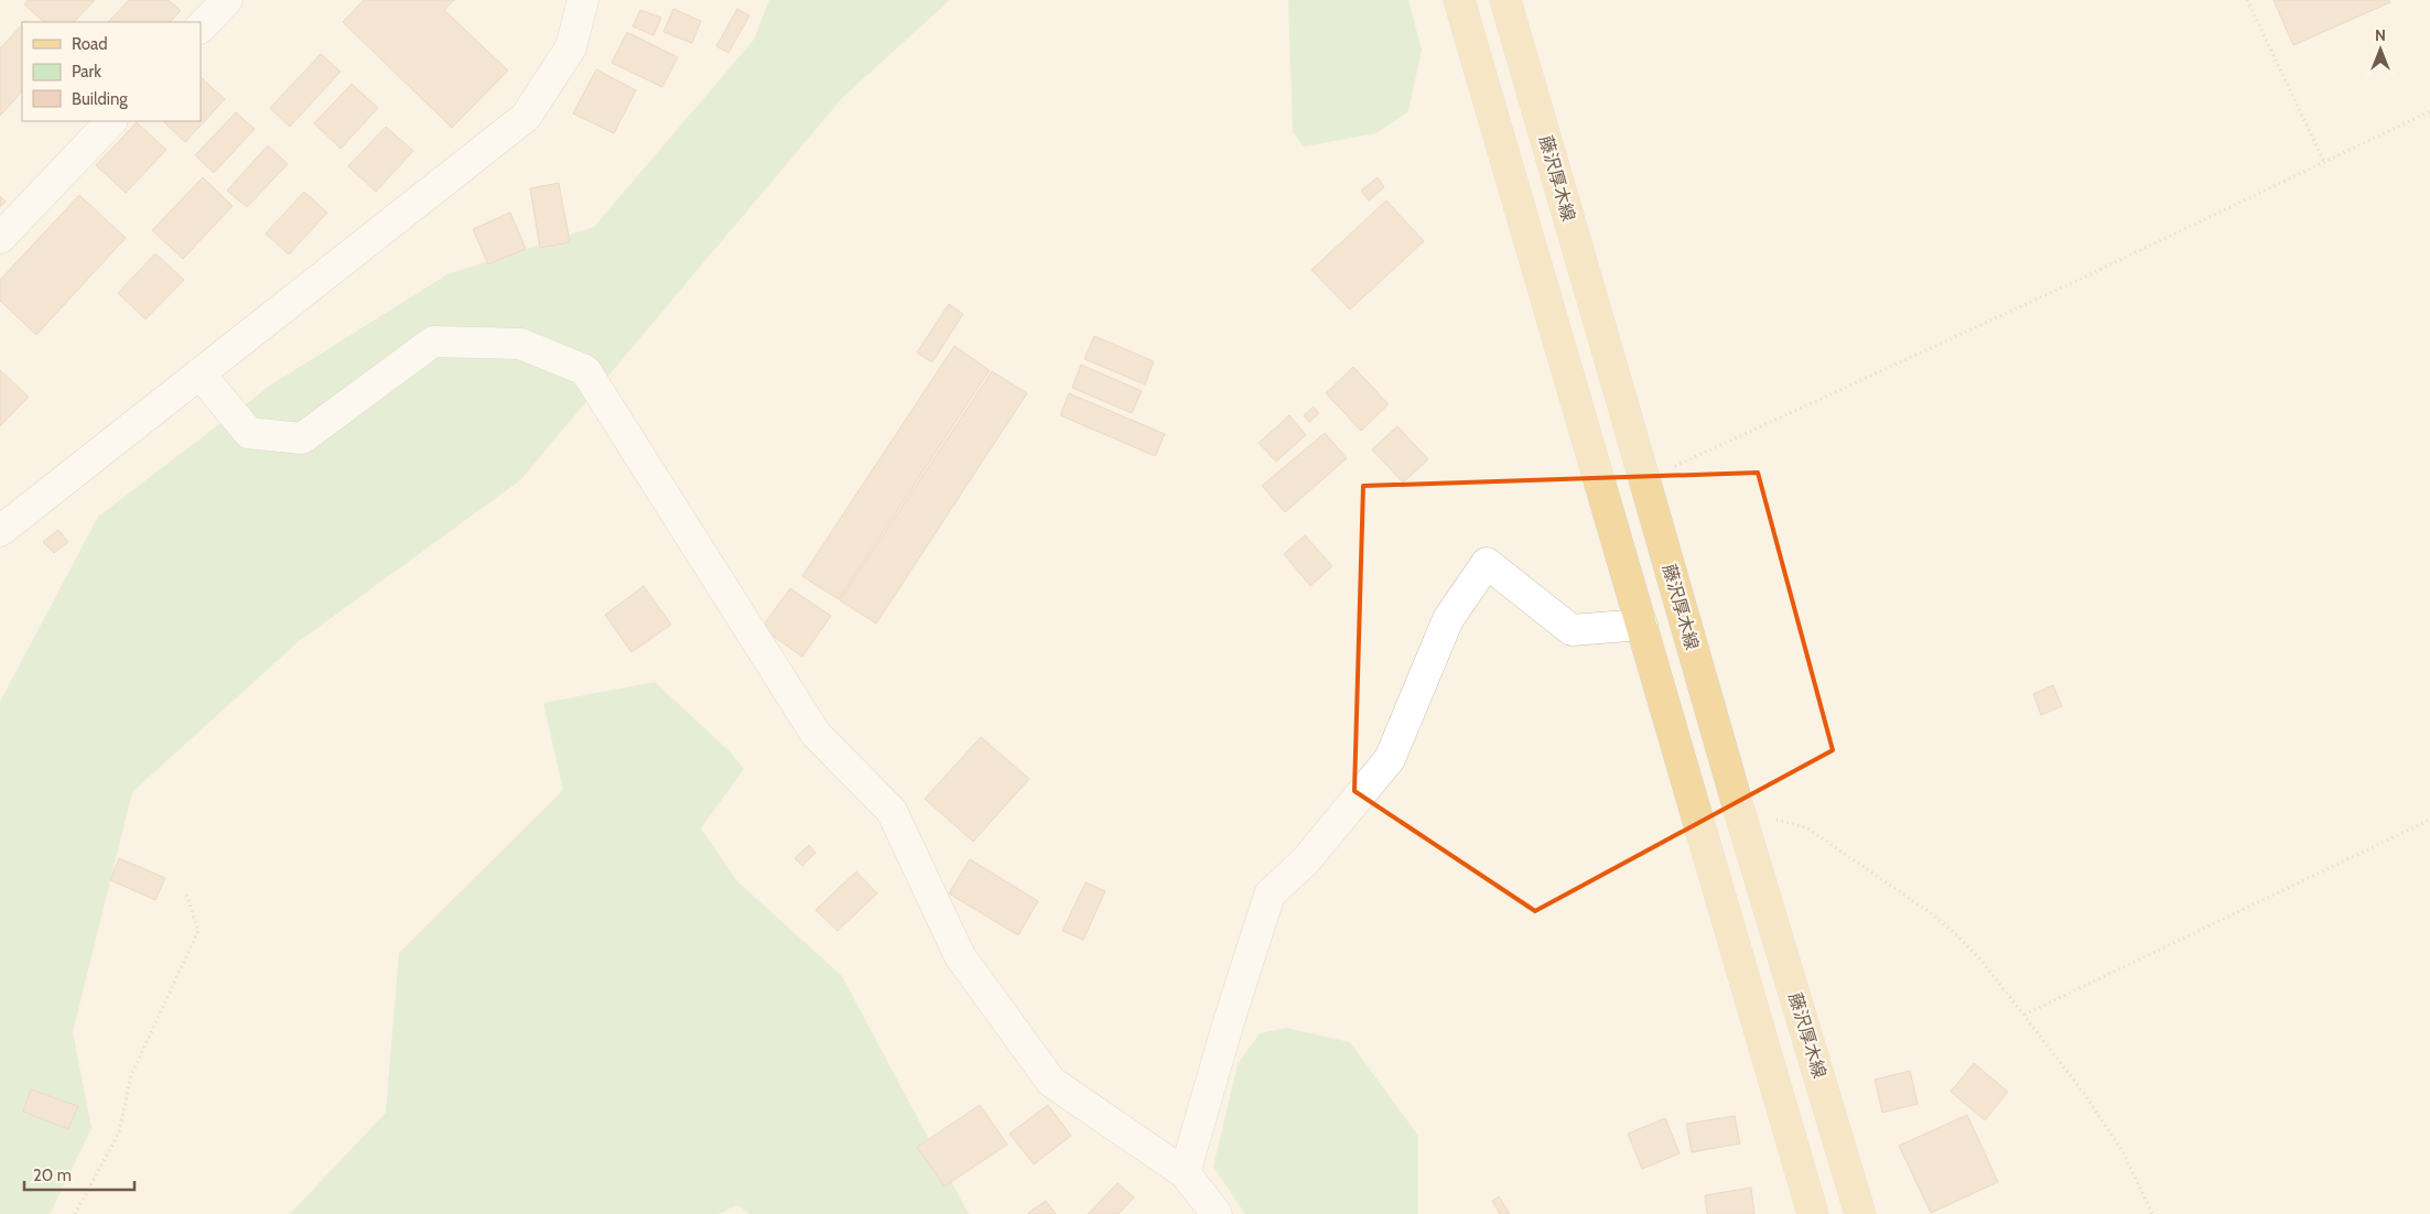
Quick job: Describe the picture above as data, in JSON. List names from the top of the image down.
{
  "streets": {
    "main road": ["藤沢厚木線"]
  },
  "legend": ["Road", "Park", "Building"],
  "scale_bar": "20 m",
  "north": "top"
}
